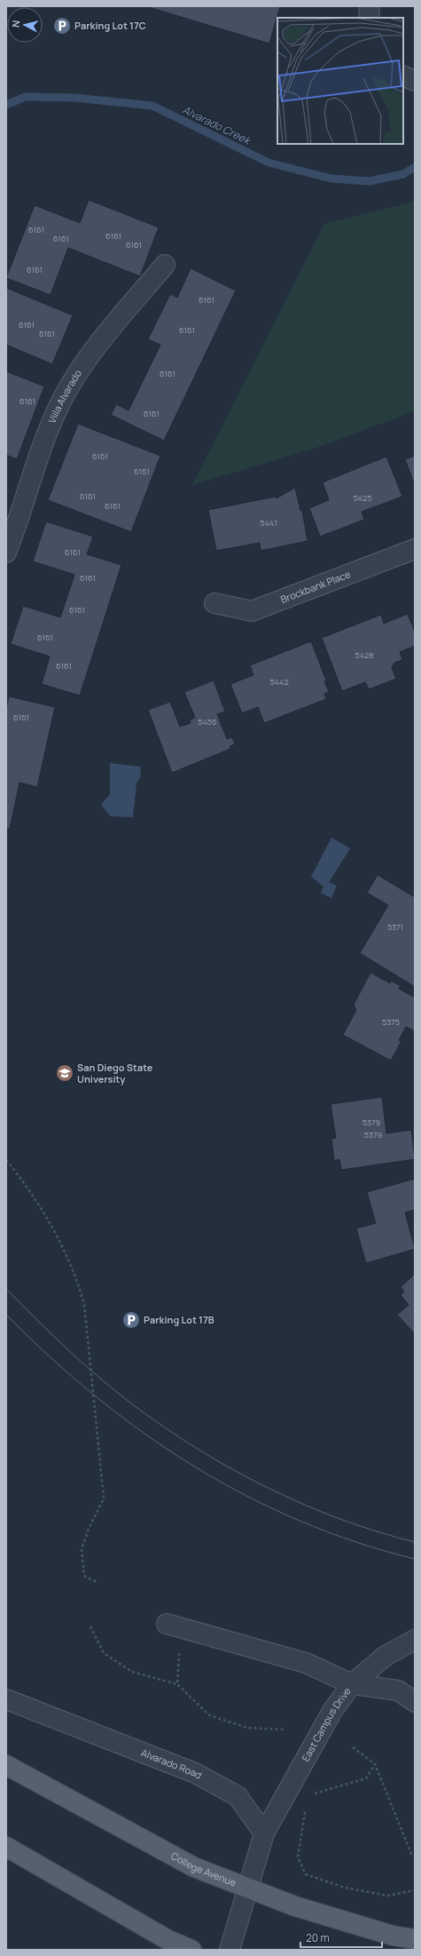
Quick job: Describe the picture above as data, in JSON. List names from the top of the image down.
{
  "streets": {
    "main road": ["College Avenue"],
    "street": [
      "Villa Alvarado",
      "Brockbank Place",
      "East Campus Drive",
      "Alvarado Road"
    ]
  },
  "crossings": [
    ["East Campus Drive", "Alvarado Road"]
  ],
  "water": ["Alvarado Creek"],
  "places": {
    "parking": ["Parking Lot 17C", "Parking Lot 17B"],
    "school or university": ["San Diego State University"]
  },
  "house_numbers": [
    "6161",
    "6161",
    "6161",
    "6161",
    "6161",
    "6161",
    "6161",
    "6161",
    "6161",
    "6161",
    "6161",
    "6161",
    "6161",
    "6161",
    "6161",
    "5425",
    "6161",
    "5441",
    "6161",
    "6161",
    "6161",
    "6161",
    "5428",
    "6161",
    "5442",
    "6161",
    "5456",
    "5371",
    "5375",
    "5379",
    "5379"
  ],
  "scale_bar": "20 m",
  "north": "left"
}
